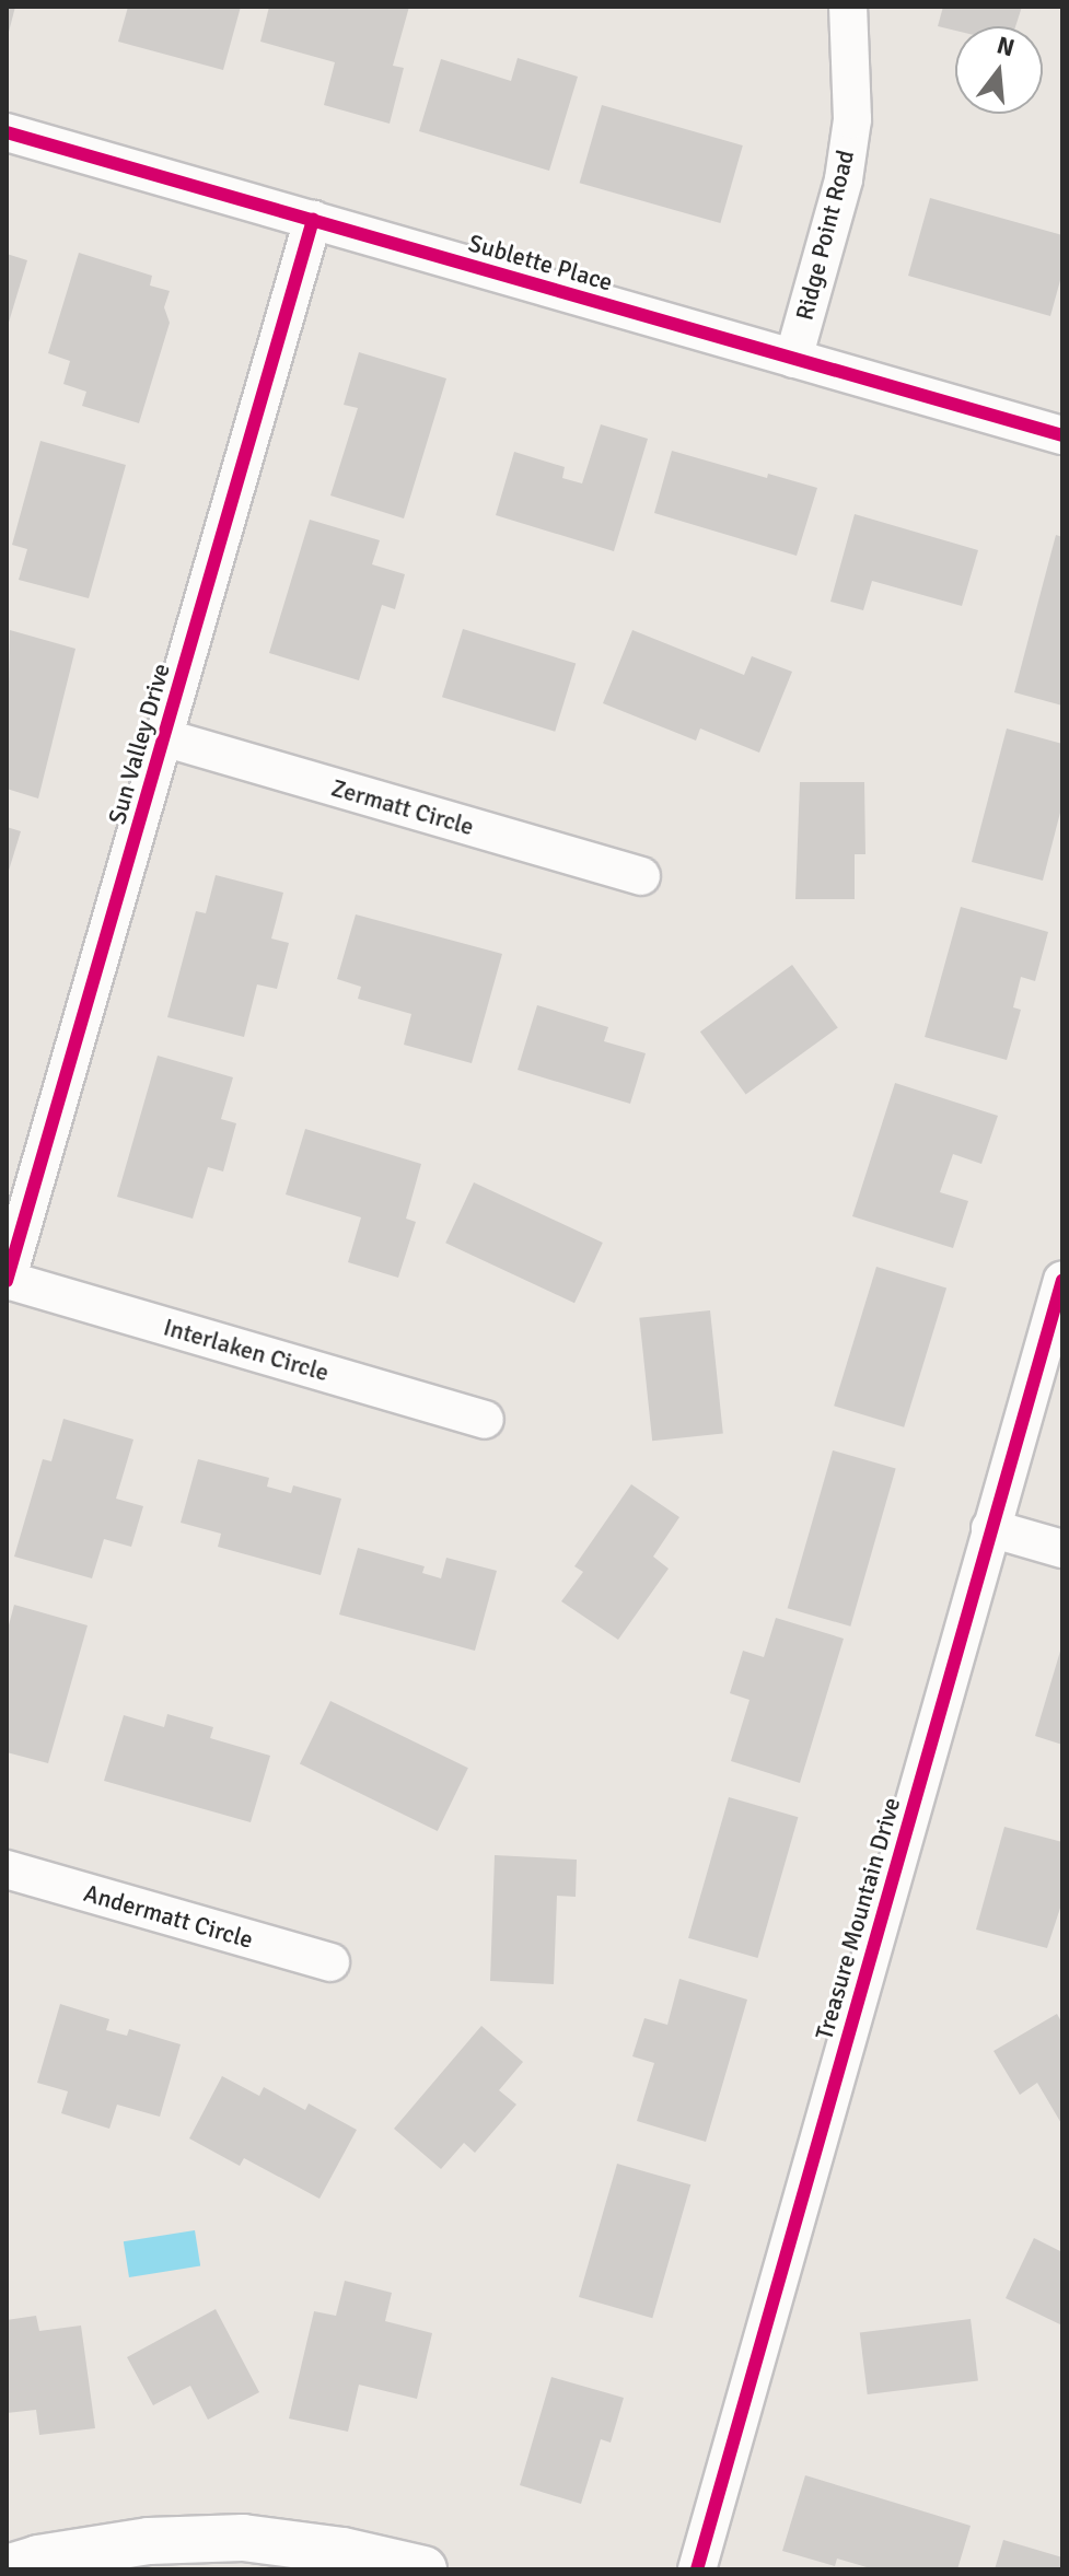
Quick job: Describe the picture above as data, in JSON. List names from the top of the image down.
{
  "streets": {
    "street": [
      "Ridge Point Road",
      "Sublette Place",
      "Sun Valley Drive",
      "Zermatt Circle",
      "Interlaken Circle",
      "Andermatt Circle",
      "Treasure Mountain Drive"
    ]
  },
  "crossings": [
    ["Ridge Point Road", "Sublette Place"],
    ["Sublette Place", "Sun Valley Drive"],
    ["Sun Valley Drive", "Zermatt Circle"],
    ["Sun Valley Drive", "Interlaken Circle"]
  ],
  "north": "top"
}
